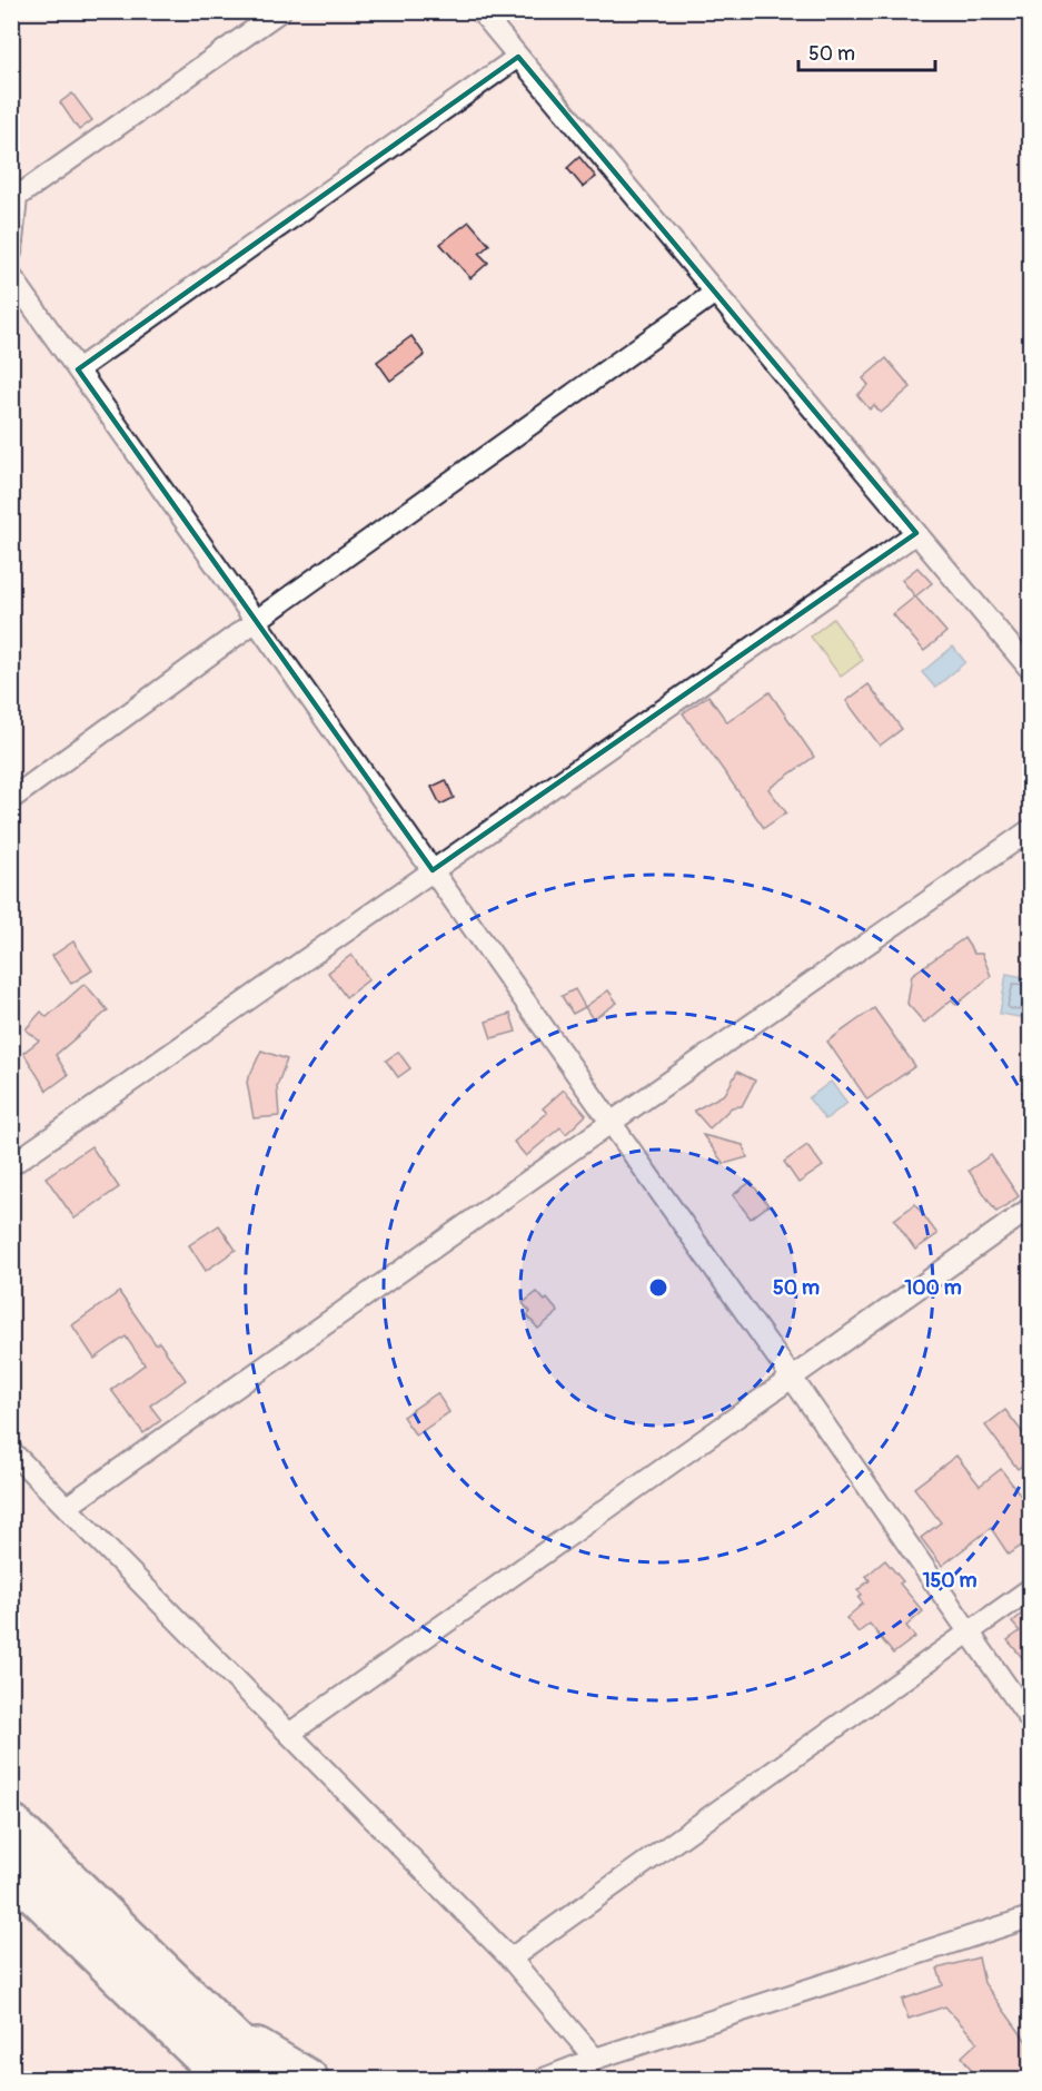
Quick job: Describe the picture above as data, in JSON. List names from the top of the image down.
{
  "scale_bar": "50 m",
  "rings": ["50 m", "100 m", "150 m"]
}
